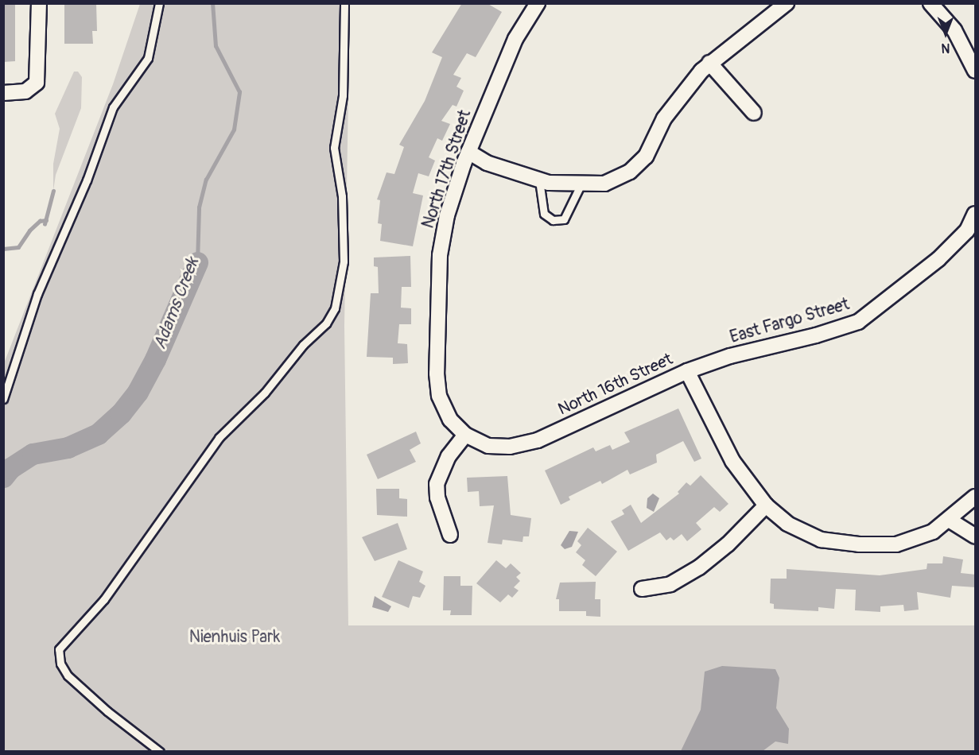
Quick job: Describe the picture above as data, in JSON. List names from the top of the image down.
{
  "streets": {
    "street": ["North 17th Street", "East Fargo Street", "North 16th Street"]
  },
  "crossings": [
    ["North 17th Street", "North 16th Street"],
    ["East Fargo Street", "North 16th Street"]
  ],
  "water": ["Adams Creek"],
  "parks": ["Nienhuis Park"],
  "north": "bottom"
}
